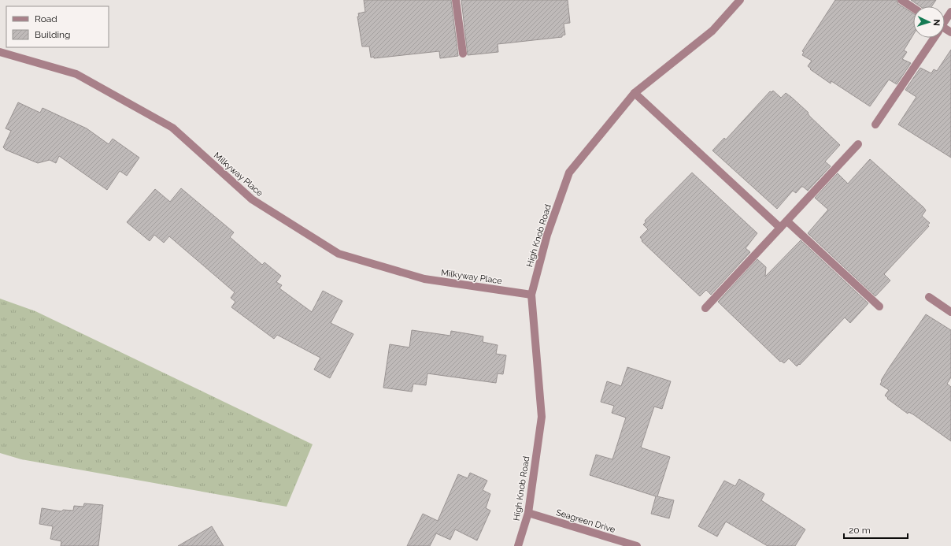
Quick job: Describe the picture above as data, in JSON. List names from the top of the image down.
{
  "streets": {
    "street": ["Milkyway Place", "High Knob Road", "Seagreen Drive"]
  },
  "crossings": [
    ["Milkyway Place", "High Knob Road"],
    ["High Knob Road", "Seagreen Drive"]
  ],
  "legend": ["Road", "Building"],
  "scale_bar": "20 m",
  "north": "right"
}
